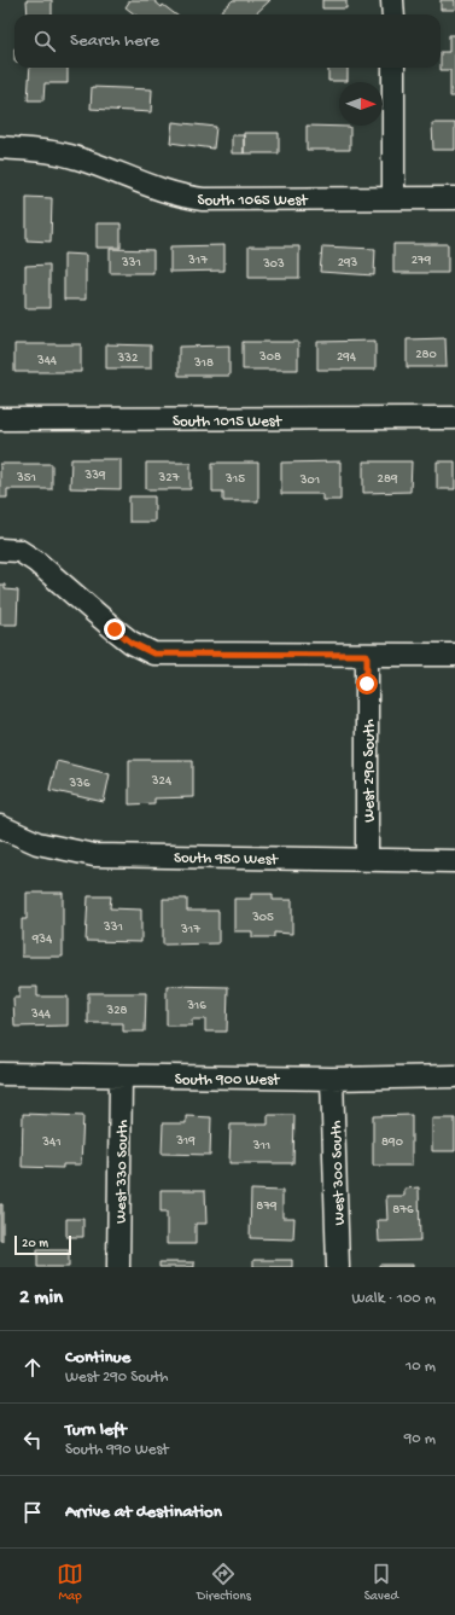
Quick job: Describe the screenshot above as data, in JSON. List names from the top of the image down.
{
  "streets": {
    "street": [
      "South 1065 West",
      "South 1015 West",
      "West 290 South",
      "South 950 West",
      "South 900 West",
      "West 330 South",
      "West 300 South"
    ]
  },
  "crossings": [
    ["West 290 South", "South 950 West"],
    ["South 900 West", "West 330 South"],
    ["South 900 West", "West 300 South"]
  ],
  "house_numbers": [
    "317",
    "279",
    "331",
    "293",
    "303",
    "280",
    "308",
    "294",
    "332",
    "344",
    "318",
    "339",
    "351",
    "327",
    "315",
    "289",
    "301",
    "324",
    "336",
    "305",
    "331",
    "317",
    "934",
    "316",
    "328",
    "344",
    "319",
    "341",
    "890",
    "311",
    "879",
    "876"
  ],
  "scale_bar": "20 m",
  "north": "right",
  "page": {
    "search": "Search here",
    "scale": "20 m",
    "heading": ["2 min", "Walk · 100 m"],
    "list": [
      ["Continue", "West 290 South", "10 m"],
      ["Turn left", "South 990 West", "90 m"],
      "Arrive at destination"
    ],
    "nav": ["Map", "Directions", "Saved"]
  }
}
